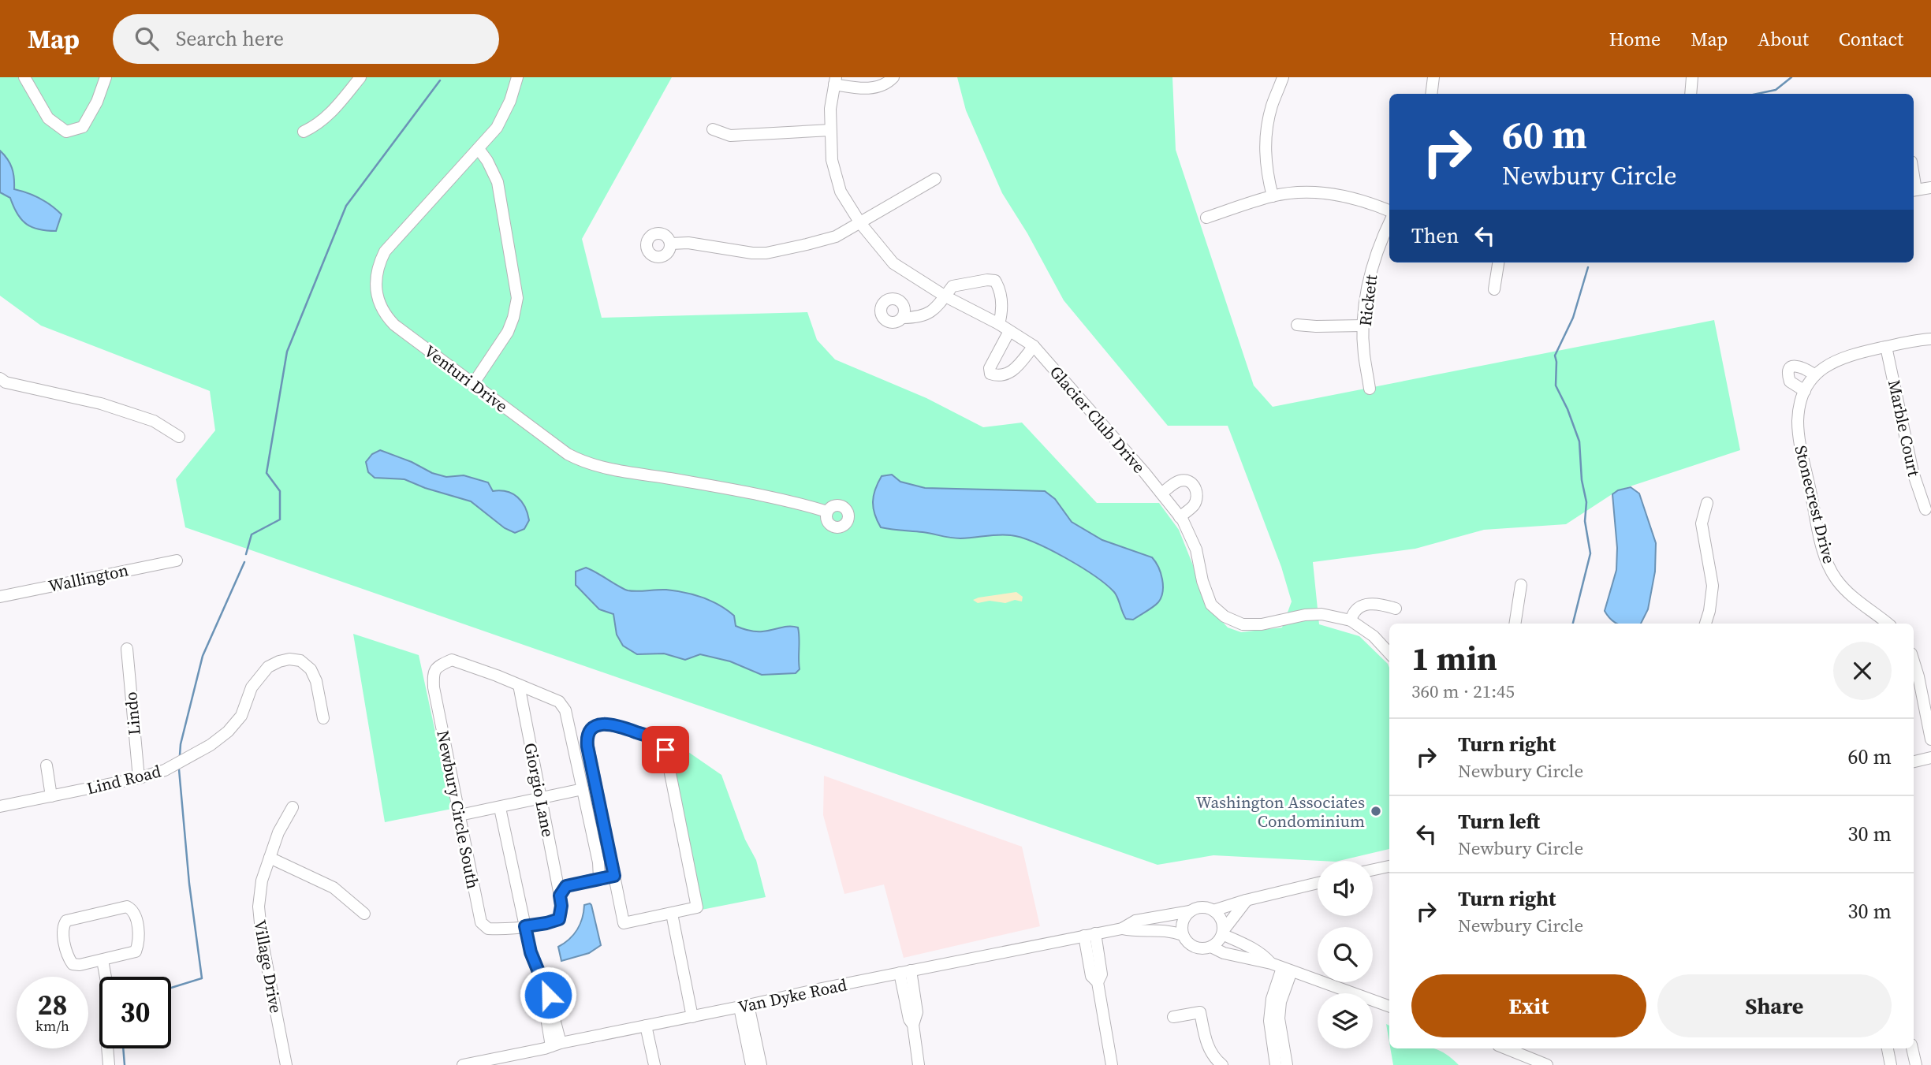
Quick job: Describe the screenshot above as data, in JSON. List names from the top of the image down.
{
  "streets": {
    "street": [
      "Rickett",
      "Venturi Drive",
      "Glacier Club Drive",
      "Marble Court",
      "Stonecrest Drive",
      "Wallington",
      "Lindo",
      "Lind Road",
      "Giorgio Lane",
      "Newbury Circle South",
      "Village Drive",
      "Van Dyke Road"
    ]
  },
  "crossings": [
    ["Marble Court", "Stonecrest Drive"],
    ["Lindo", "Lind Road"],
    ["Giorgio Lane", "Newbury Circle South"]
  ],
  "places": ["Washington Associates Condominium"],
  "page": {
    "header": "Map",
    "search": "Search here",
    "nav": [
      "Home",
      "Map",
      "About",
      "Contact"
    ],
    "turn": ["60 m", "Newbury Circle"],
    "then": "Then",
    "heading": ["1 min", "360 m · 21:45"],
    "list": [
      {
        "name": "Turn right",
        "note": "Newbury Circle",
        "value": "60 m"
      },
      {
        "name": "Turn left",
        "note": "Newbury Circle",
        "value": "30 m"
      },
      {
        "name": "Turn right",
        "note": "Newbury Circle",
        "value": "30 m"
      }
    ],
    "buttons": ["Exit", "Share"],
    "speed": "28 km/h",
    "limit": "30"
  }
}
